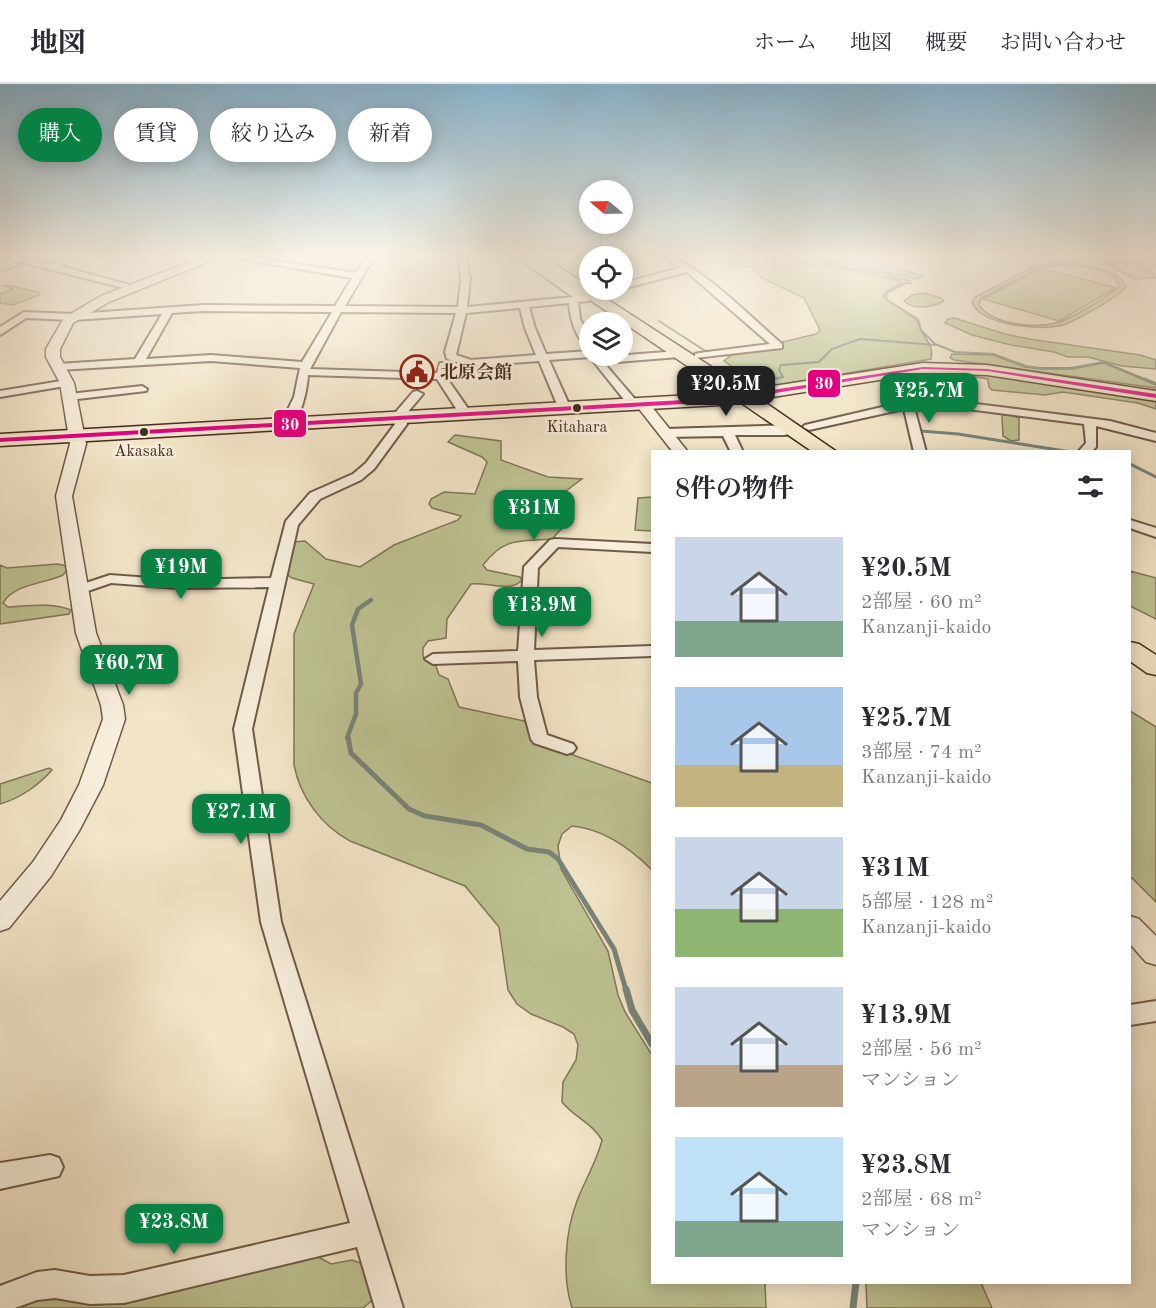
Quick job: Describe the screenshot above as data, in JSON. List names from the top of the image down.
{
  "places": {
    "public building": ["北原会館"],
    "other": ["Kitahara", "Akasaka"]
  },
  "lines": ["transit line 30"],
  "north": "left",
  "page": {
    "header": "地図",
    "nav": [
      "ホーム",
      "地図",
      "概要",
      "お問い合わせ"
    ],
    "chip": [
      "購入",
      "賃貸",
      "絞り込み",
      "新着"
    ],
    "price": [
      "¥20.5M",
      "¥25.7M",
      "¥31M",
      "¥19M",
      "¥13.9M",
      "¥60.7M",
      "¥27.1M",
      "¥23.8M"
    ],
    "heading": "8件の物件",
    "list": [
      {
        "name": "¥20.5M",
        "note": "2部屋 · 60 m² · Kanzanji-kaido"
      },
      {
        "name": "¥25.7M",
        "note": "3部屋 · 74 m² · Kanzanji-kaido"
      },
      {
        "name": "¥31M",
        "note": "5部屋 · 128 m² · Kanzanji-kaido"
      },
      {
        "name": "¥13.9M",
        "note": "2部屋 · 56 m² · マンション"
      },
      {
        "name": "¥23.8M",
        "note": "2部屋 · 68 m² · マンション"
      }
    ]
  }
}
